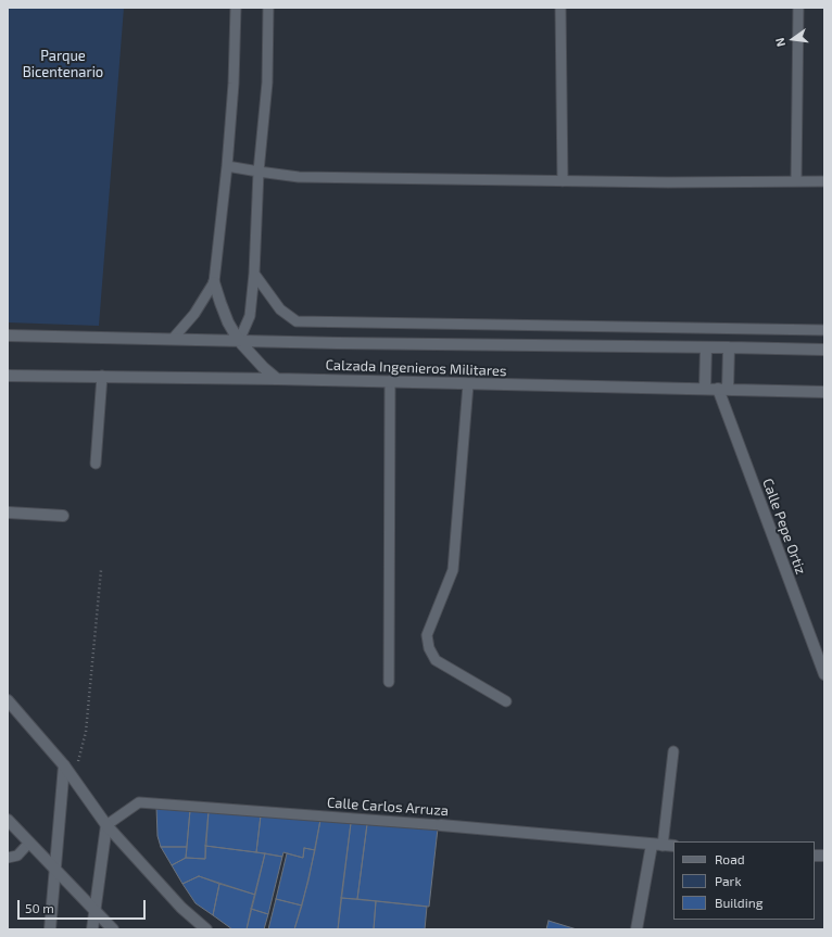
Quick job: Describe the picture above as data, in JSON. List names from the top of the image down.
{
  "streets": {
    "main road": ["Calzada Ingenieros Militares", "Calle Pepe Ortiz", "Calle Carlos Arruza"]
  },
  "crossings": [
    ["Calzada Ingenieros Militares", "Calle Pepe Ortiz"]
  ],
  "parks": ["Parque Bicentenario"],
  "legend": ["Road", "Park", "Building"],
  "scale_bar": "50 m",
  "north": "left"
}
